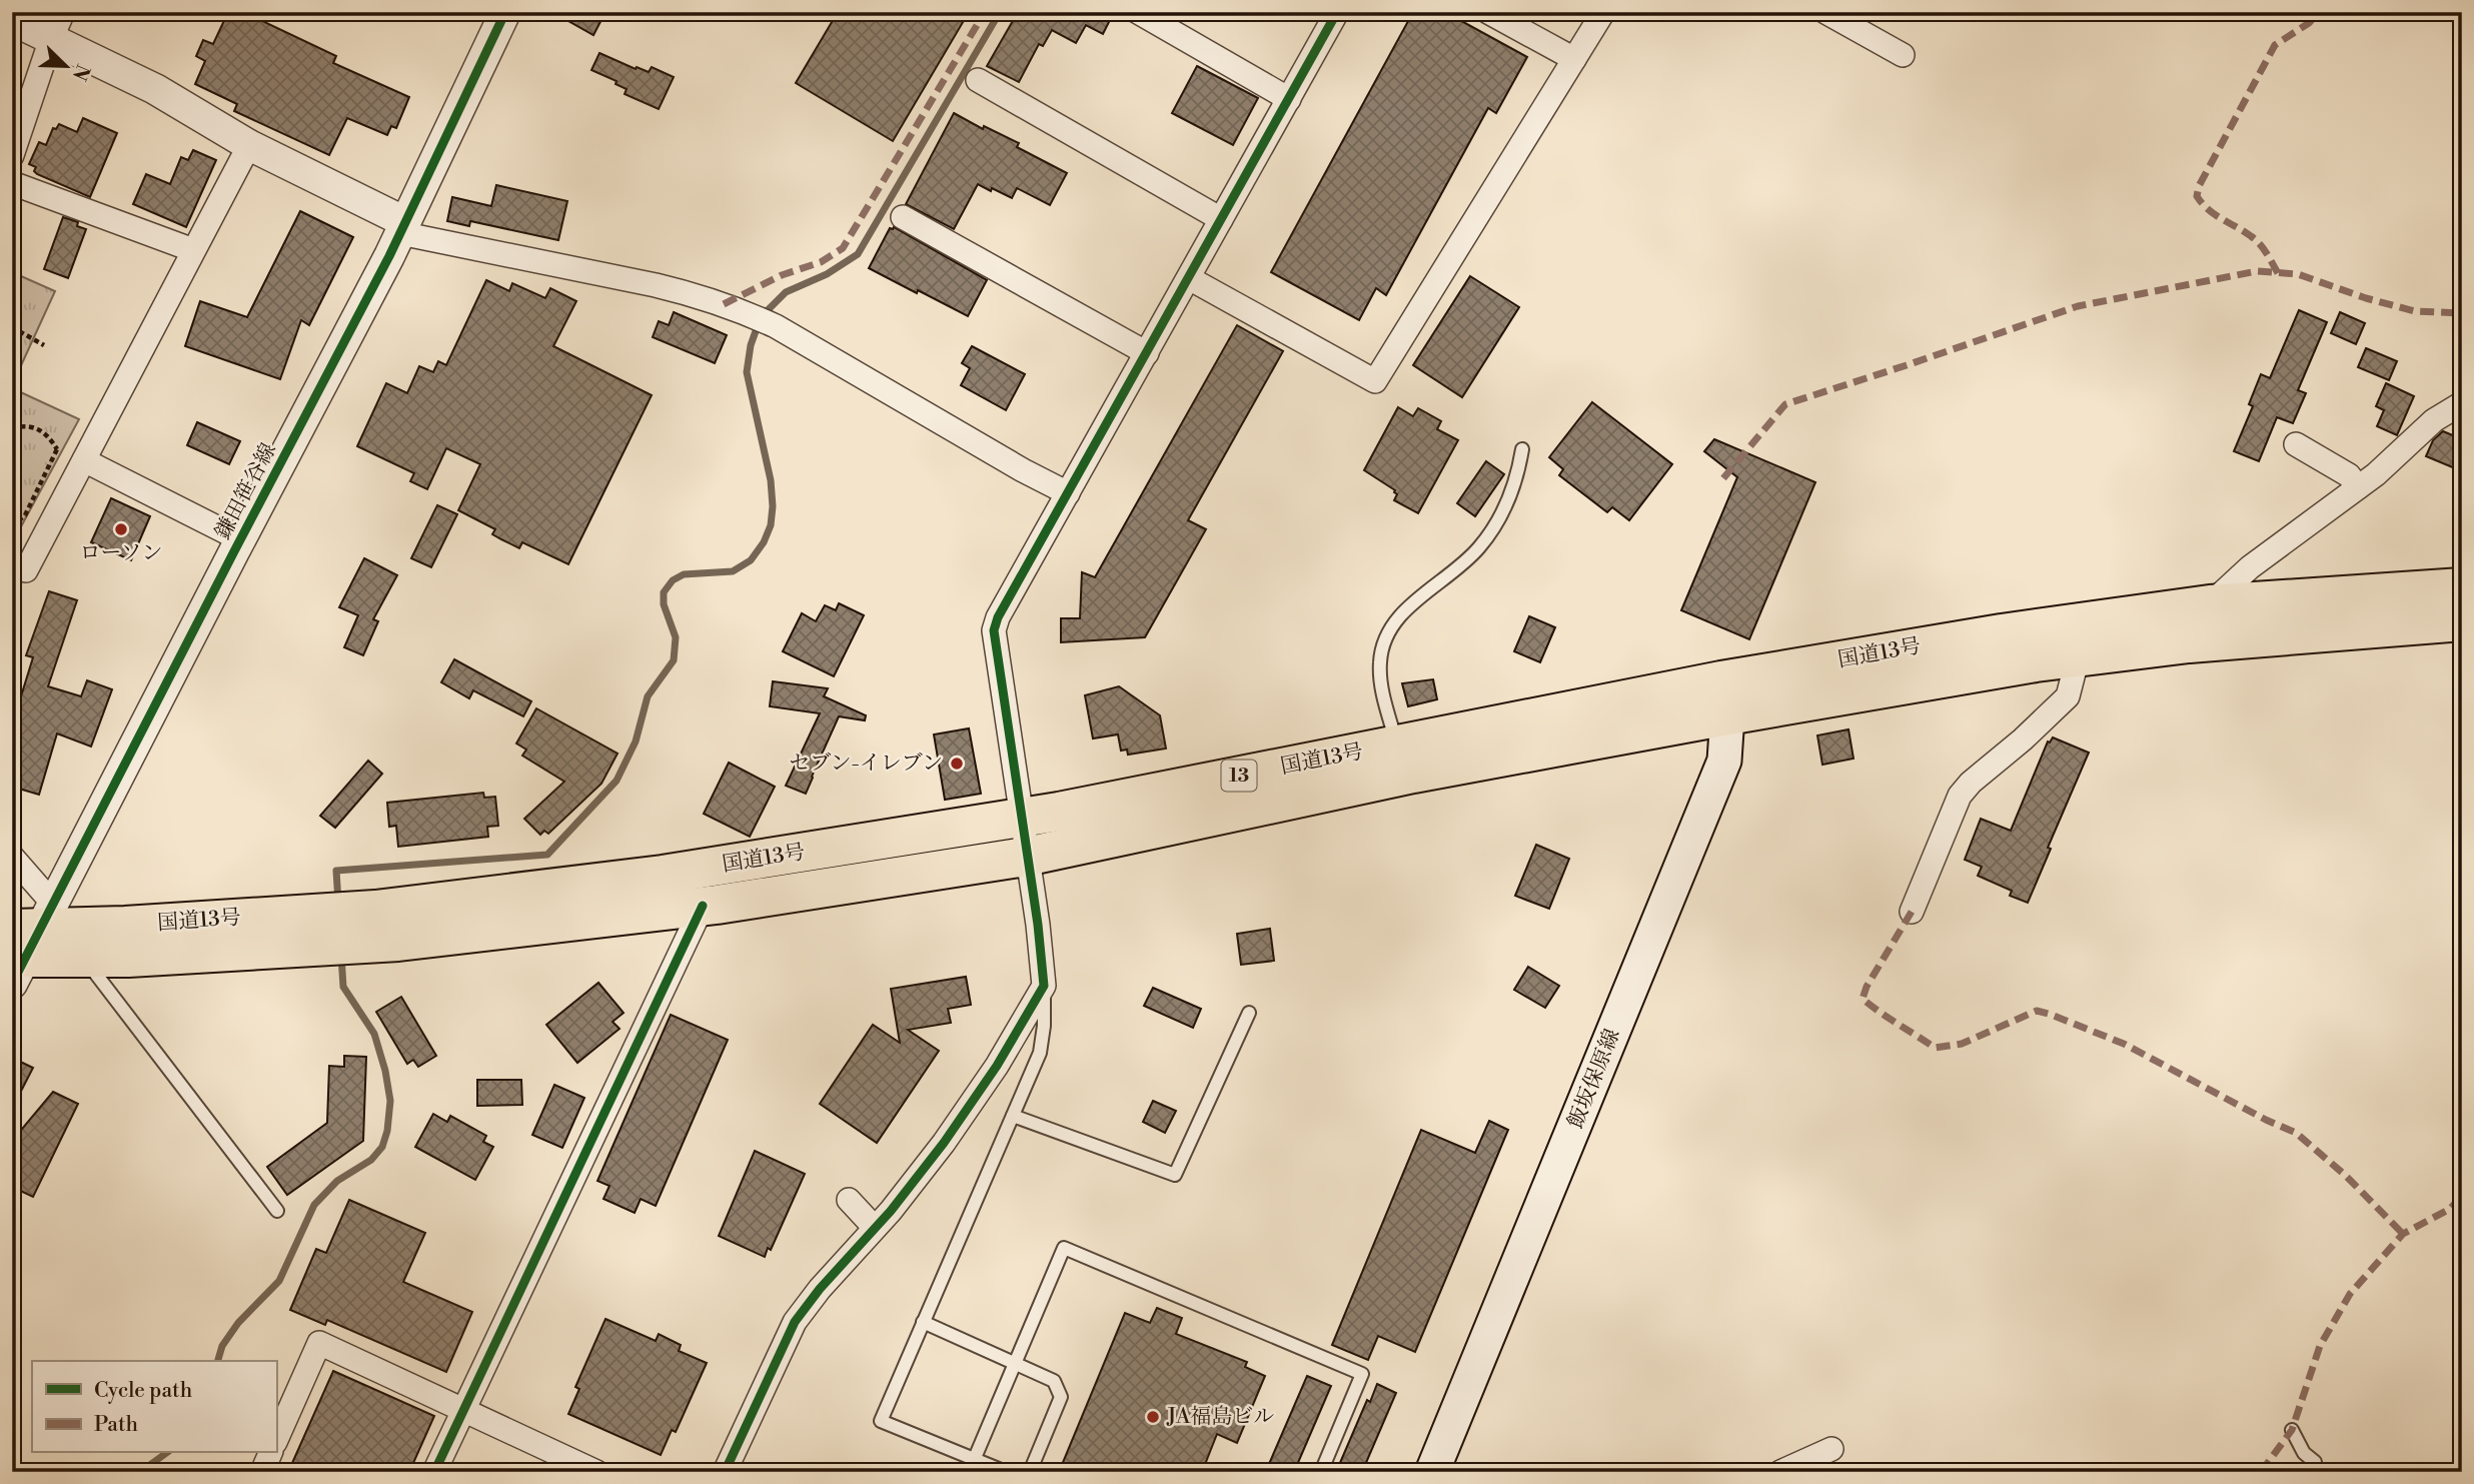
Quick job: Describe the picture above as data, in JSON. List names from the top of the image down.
{
  "streets": {
    "highway": ["国道13号", "13"],
    "main road": ["飯坂保原線"],
    "street": ["鎌田笹谷線"]
  },
  "crossings": [
    ["鎌田笹谷線", "国道13号"],
    ["国道13号", "飯坂保原線"]
  ],
  "places": ["ローソン", "セブン-イレブン", "JA福島ビル"],
  "legend": ["Cycle path", "Path"],
  "north": "bottom right"
}
